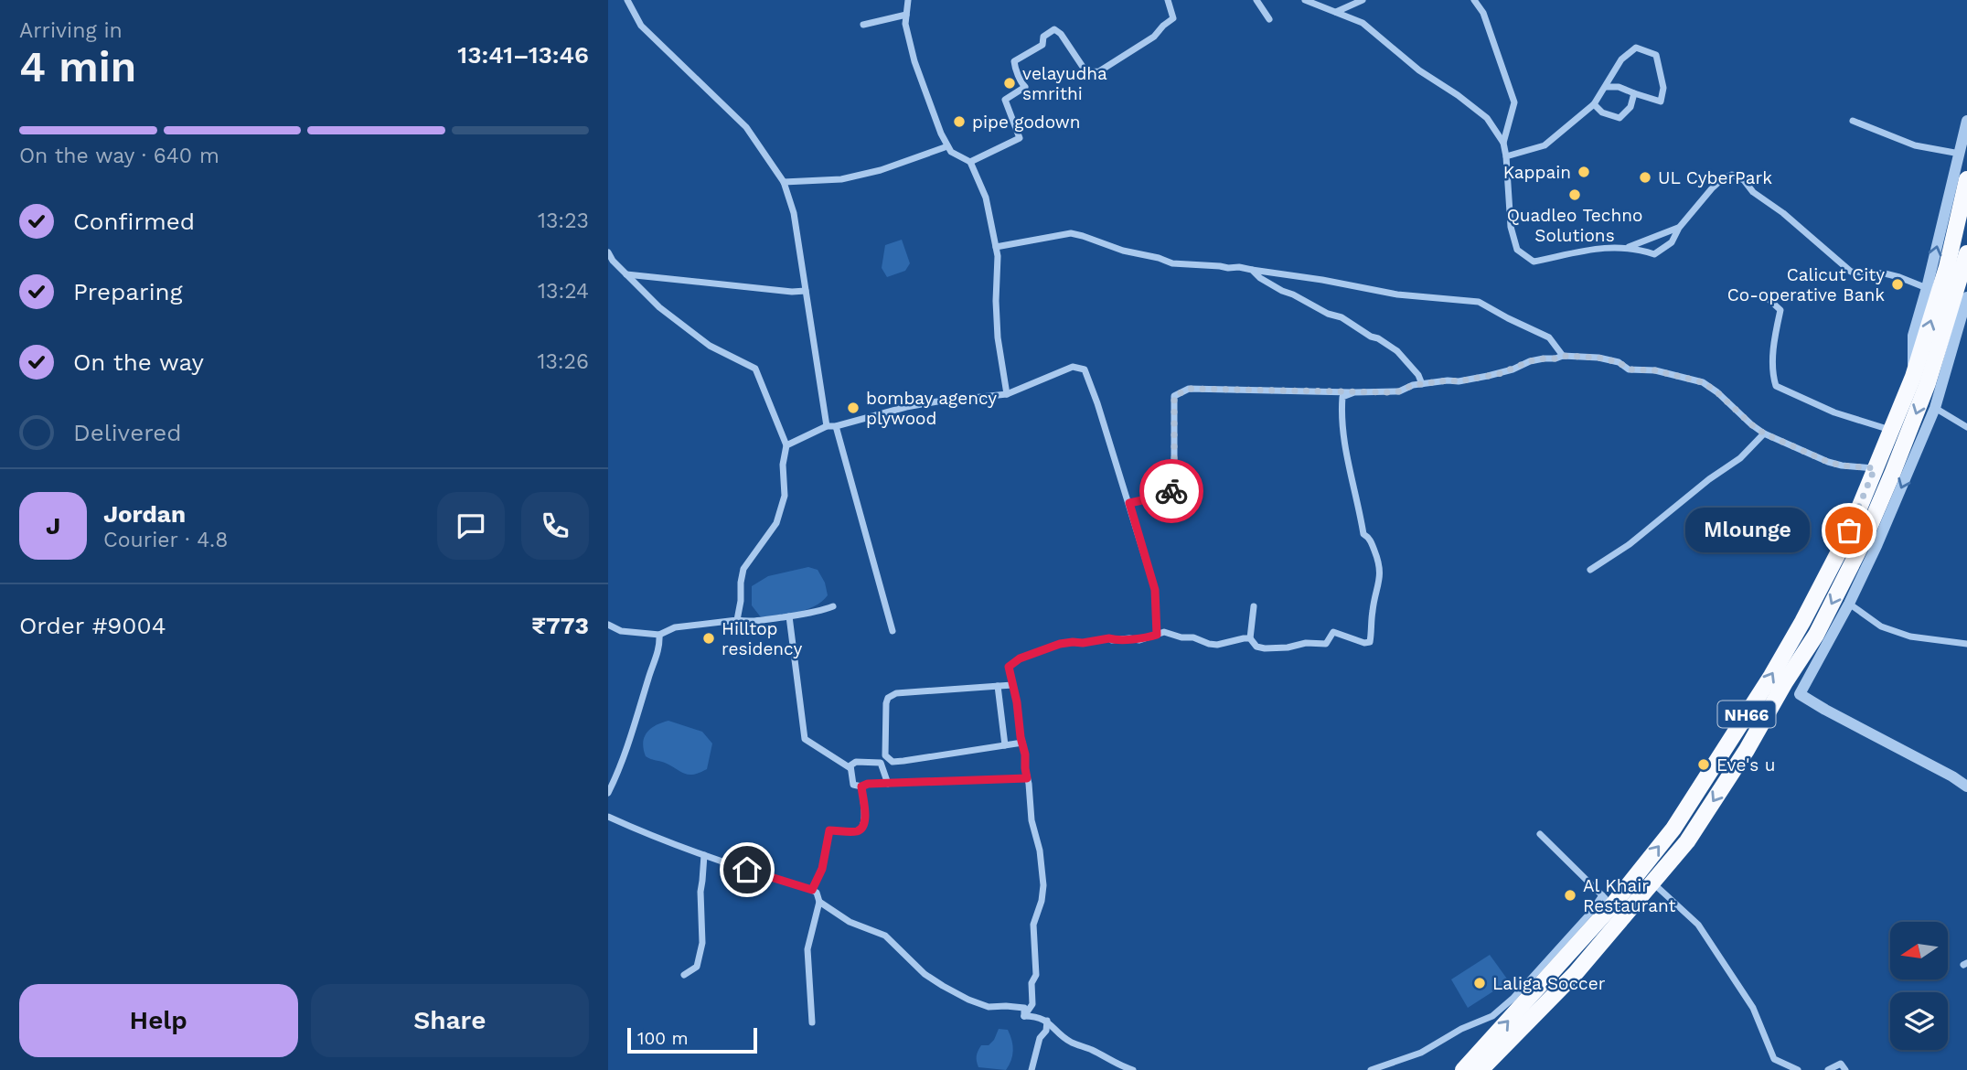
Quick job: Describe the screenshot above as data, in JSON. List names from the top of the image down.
{
  "streets": {
    "highway": ["NH66"]
  },
  "places": [
    "velayudha smrithi",
    "pipe godown",
    "Kappain",
    "UL CyberPark",
    "Quadleo Techno Solutions",
    "Calicut City Co-operative Bank",
    "bombay agency plywood",
    "Mlounge",
    "Hilltop residency",
    "Eve's u",
    "Al Khair Restaurant",
    "Laliga Soccer"
  ],
  "scale_bar": "100 m",
  "north": "left",
  "page": {
    "heading": ["4 min", "Arriving in", "13:41–13:46"],
    "panel": [
      "Jordan",
      "Courier · 4.8",
      "Order #9004",
      "₹773"
    ],
    "bar": "On the way · 640 m",
    "list": [
      ["Confirmed", "13:23"],
      ["Preparing", "13:24"],
      ["On the way", "13:26"],
      "Delivered"
    ],
    "round": "J",
    "bubble": "Mlounge",
    "buttons": ["Help", "Share"],
    "scale": "100 m"
  }
}
